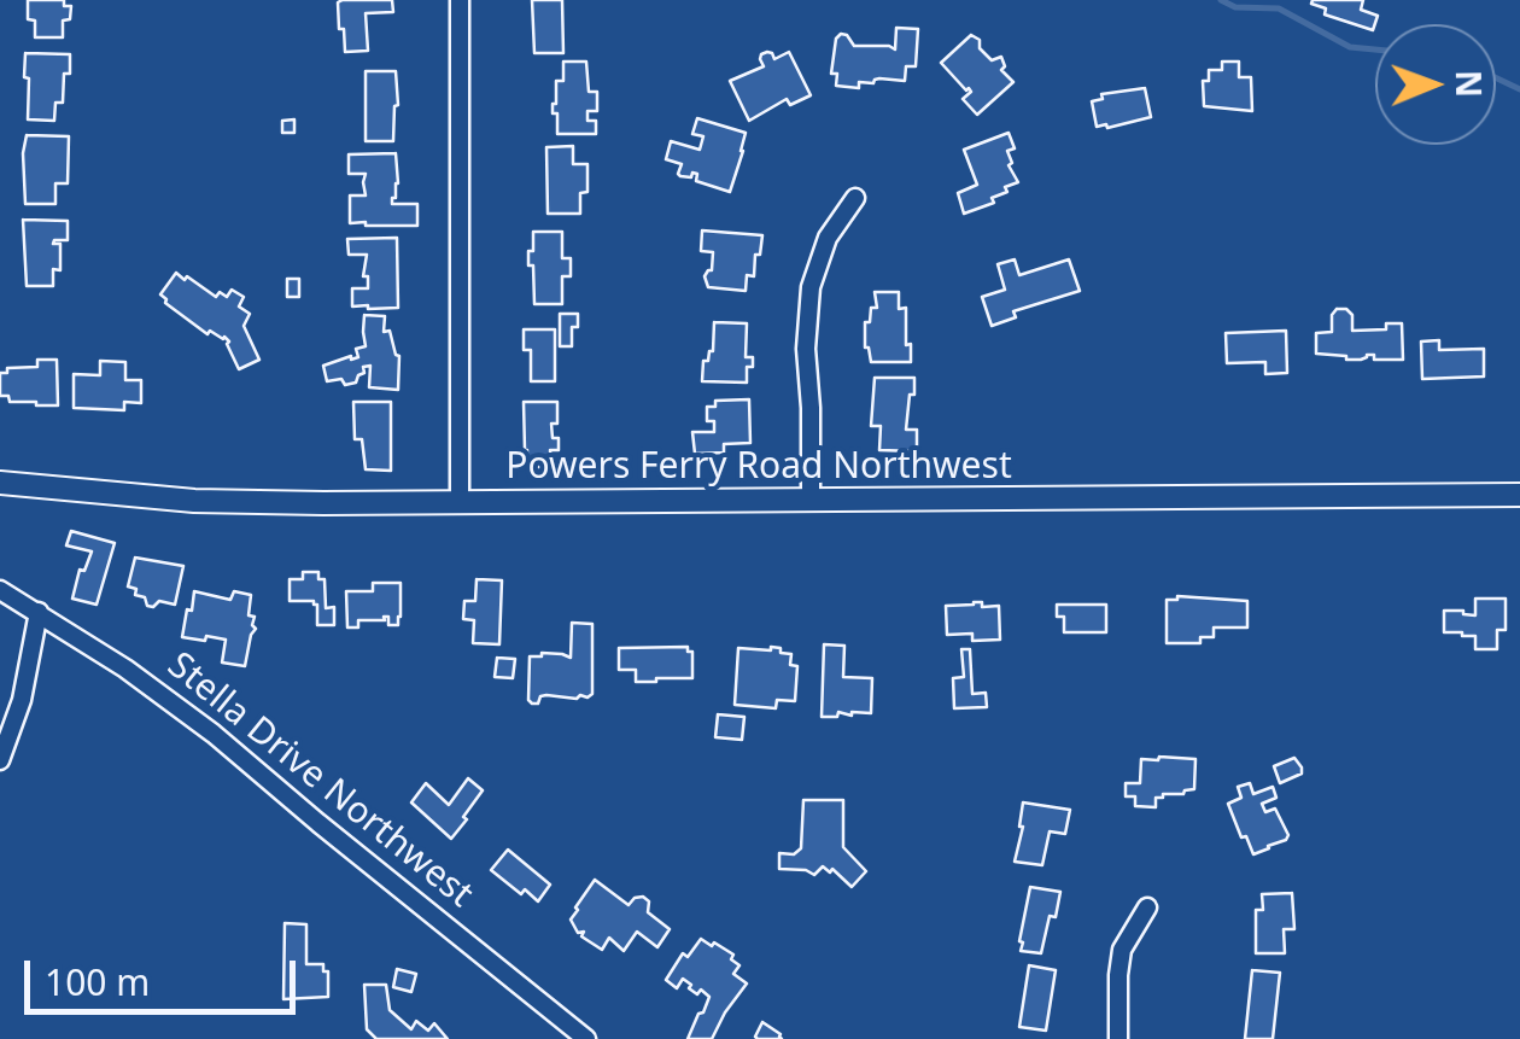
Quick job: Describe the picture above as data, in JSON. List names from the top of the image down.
{
  "streets": {
    "street": ["Powers Ferry Road Northwest", "Stella Drive Northwest"]
  },
  "scale_bar": "100 m",
  "north": "right"
}
